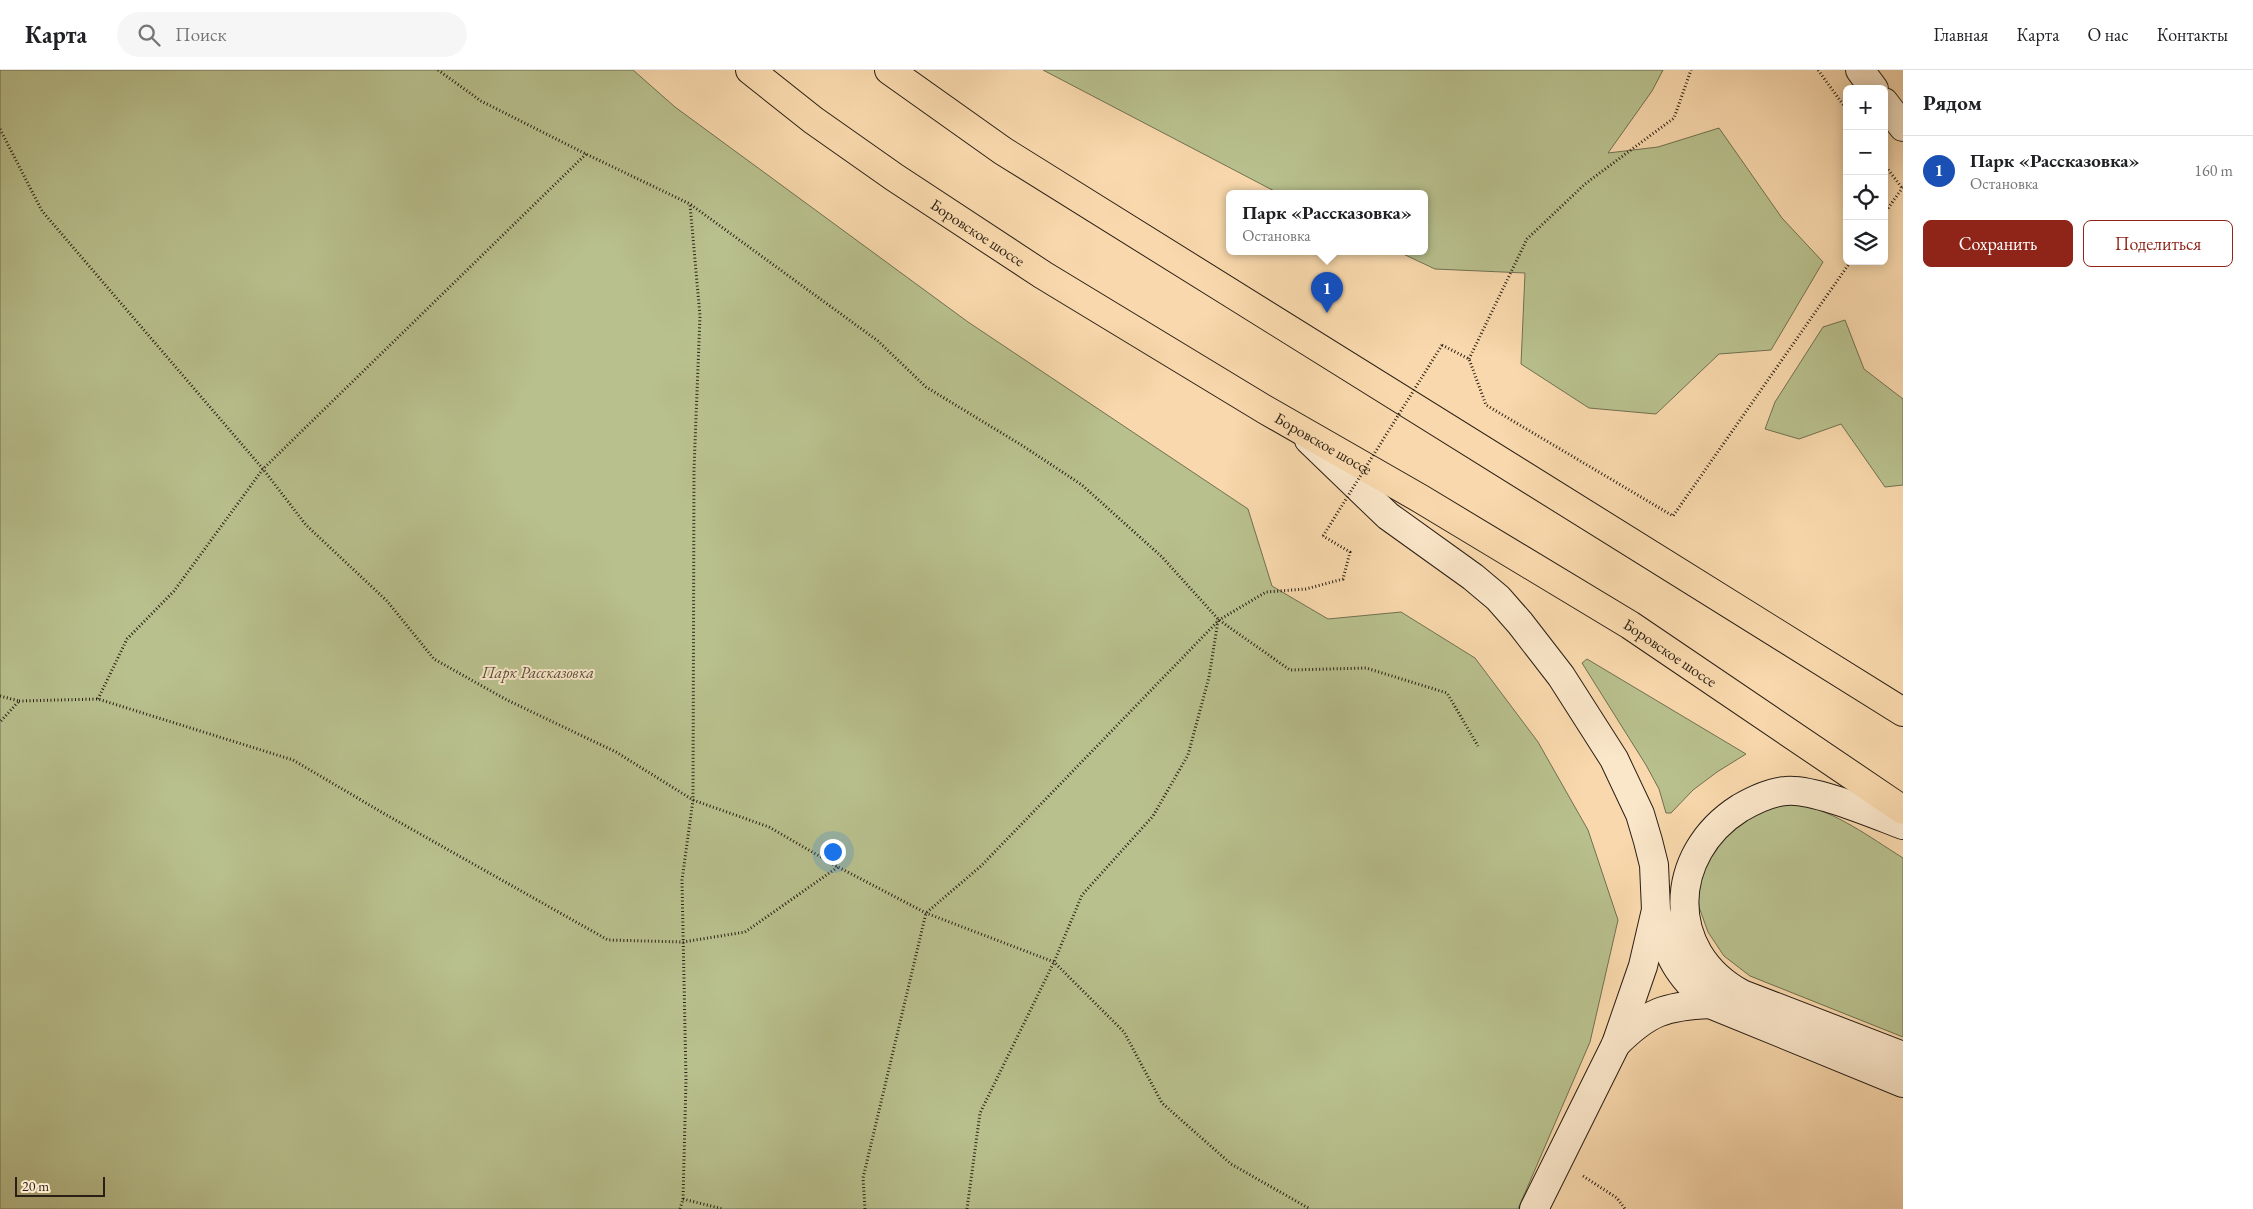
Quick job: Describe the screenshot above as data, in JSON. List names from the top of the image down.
{
  "streets": {
    "main road": ["Боровское шоссе"]
  },
  "parks": ["Парк Рассказовка"],
  "scale_bar": "20 m",
  "page": {
    "header": "Карта",
    "search": "Поиск",
    "nav": [
      "Главная",
      "Карта",
      "О нас",
      "Контакты"
    ],
    "heading": "Рядом",
    "map_buttons": ["+", "−"],
    "list": [
      {
        "mark": "1",
        "name": "Парк «Рассказовка»",
        "note": "Остановка",
        "value": "160 m"
      }
    ],
    "popup": ["Парк «Рассказовка»", "Остановка"],
    "buttons": ["Сохранить", "Поделиться"],
    "pins": "1",
    "scale": "20 m"
  }
}
